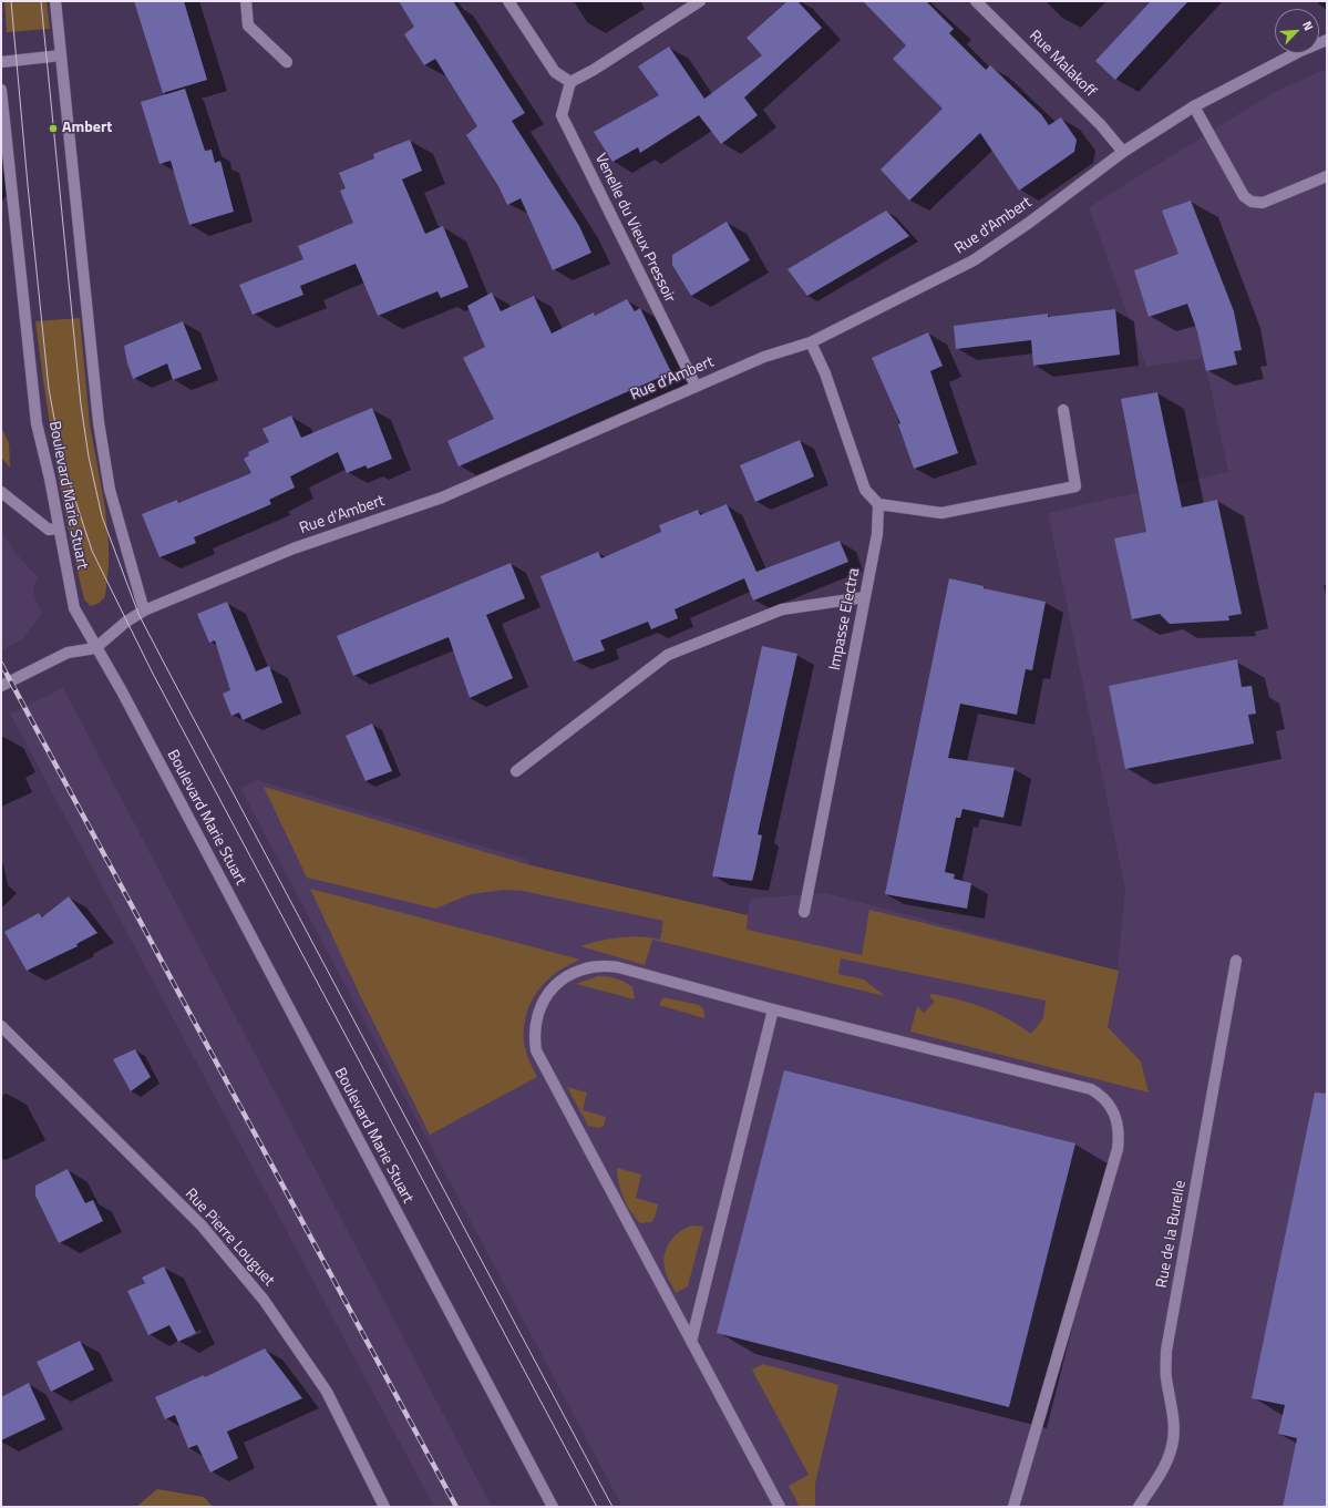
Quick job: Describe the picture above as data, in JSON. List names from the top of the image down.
{
  "streets": {
    "street": [
      "Rue Malakoff",
      "Rue d'Ambert",
      "Venelle du Vieux Pressoir",
      "Boulevard Marie Stuart",
      "Impasse Electra",
      "Rue de la Burelle",
      "Rue Pierre Louguet"
    ]
  },
  "crossings": [
    ["Rue Malakoff", "Rue d'Ambert"],
    ["Rue d'Ambert", "Venelle du Vieux Pressoir"],
    ["Rue d'Ambert", "Boulevard Marie Stuart"]
  ],
  "places": ["Ambert"],
  "north": "top right"
}
